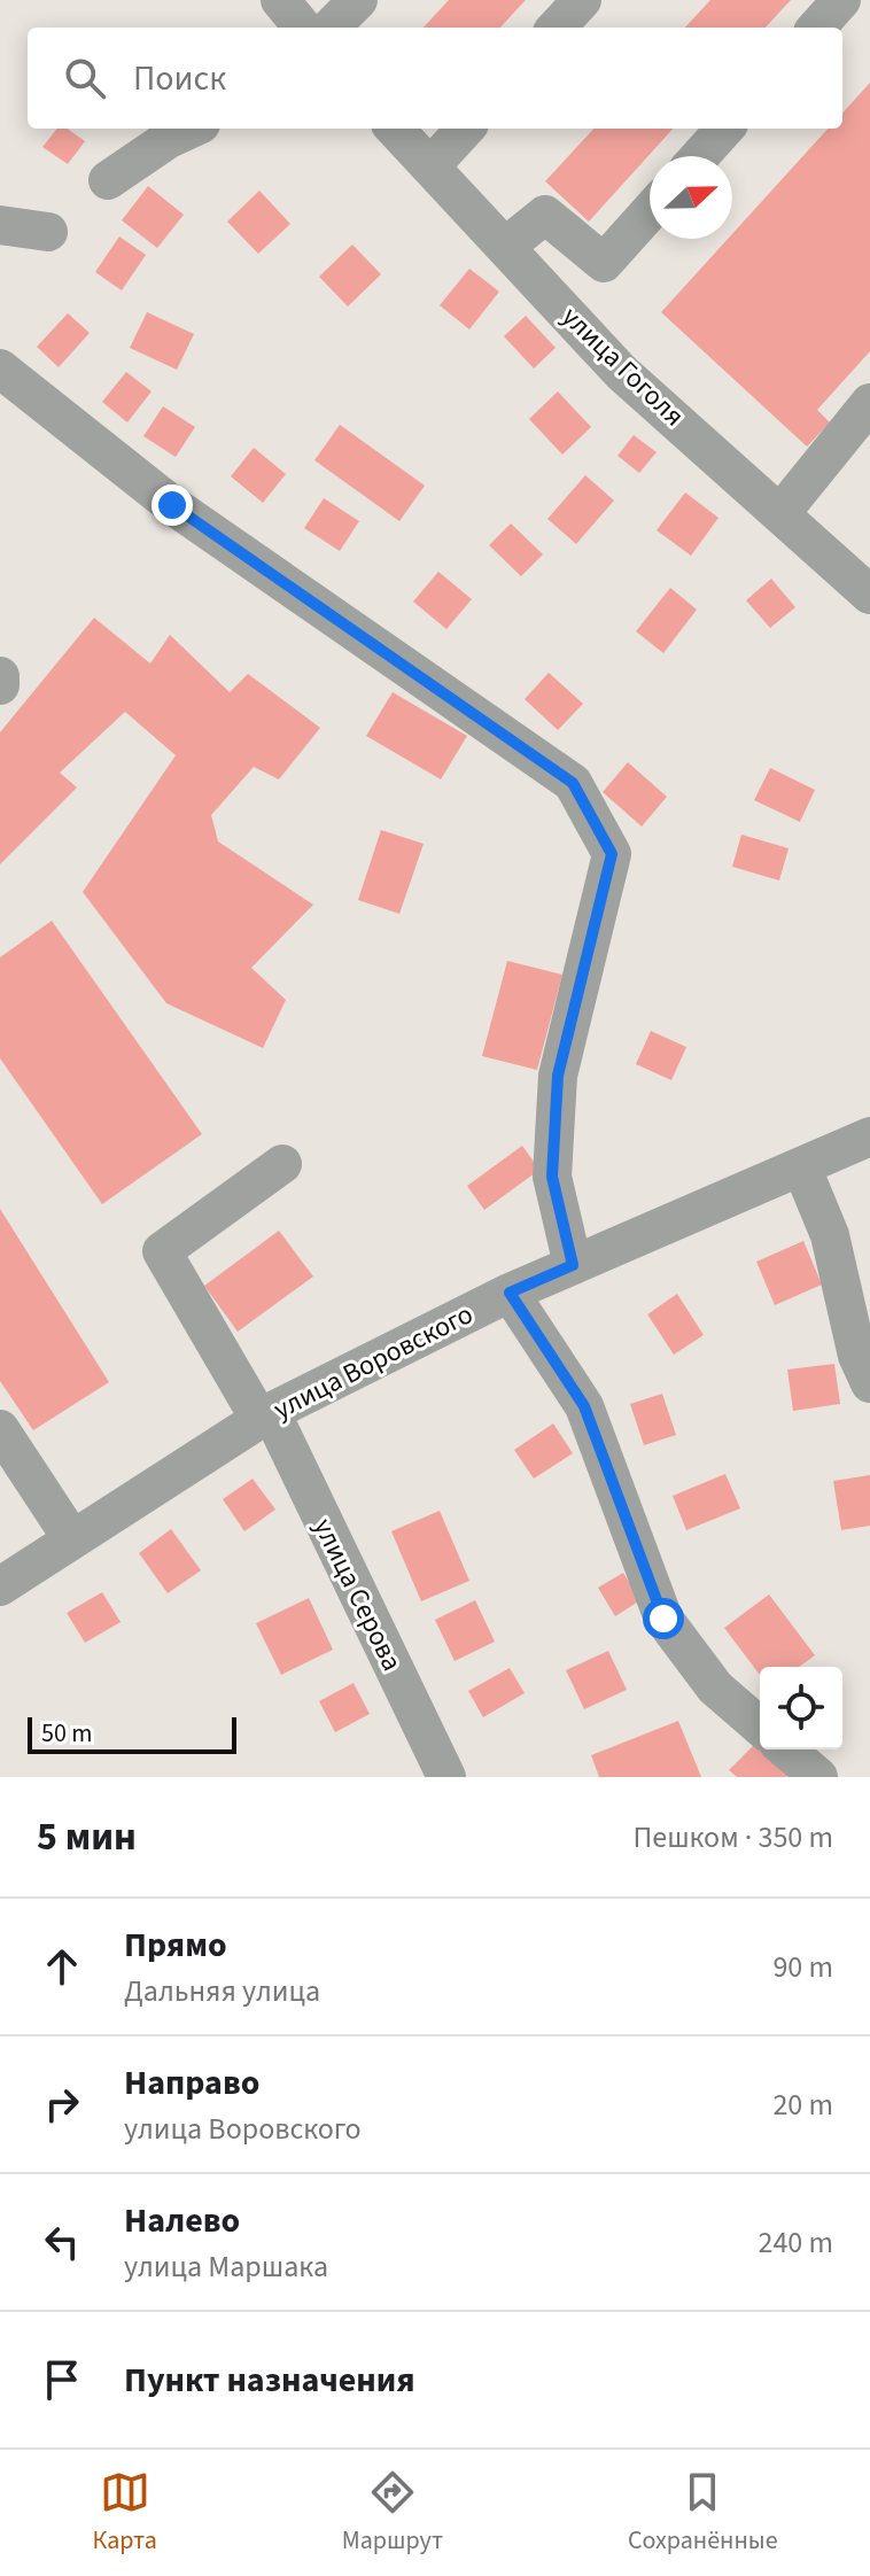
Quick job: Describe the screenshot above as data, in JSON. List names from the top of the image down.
{
  "streets": {
    "street": ["улица Гоголя", "улица Воровского", "улица Серова"]
  },
  "crossings": [
    ["улица Воровского", "улица Серова"]
  ],
  "scale_bar": "50 m",
  "north": "right",
  "page": {
    "search": "Поиск",
    "scale": "50 m",
    "heading": ["5 мин", "Пешком · 350 m"],
    "list": [
      ["Прямо", "Дальняя улица", "90 m"],
      ["Направо", "улица Воровского", "20 m"],
      ["Налево", "улица Маршака", "240 m"],
      "Пункт назначения"
    ],
    "nav": ["Карта", "Маршрут", "Сохранённые"]
  }
}
